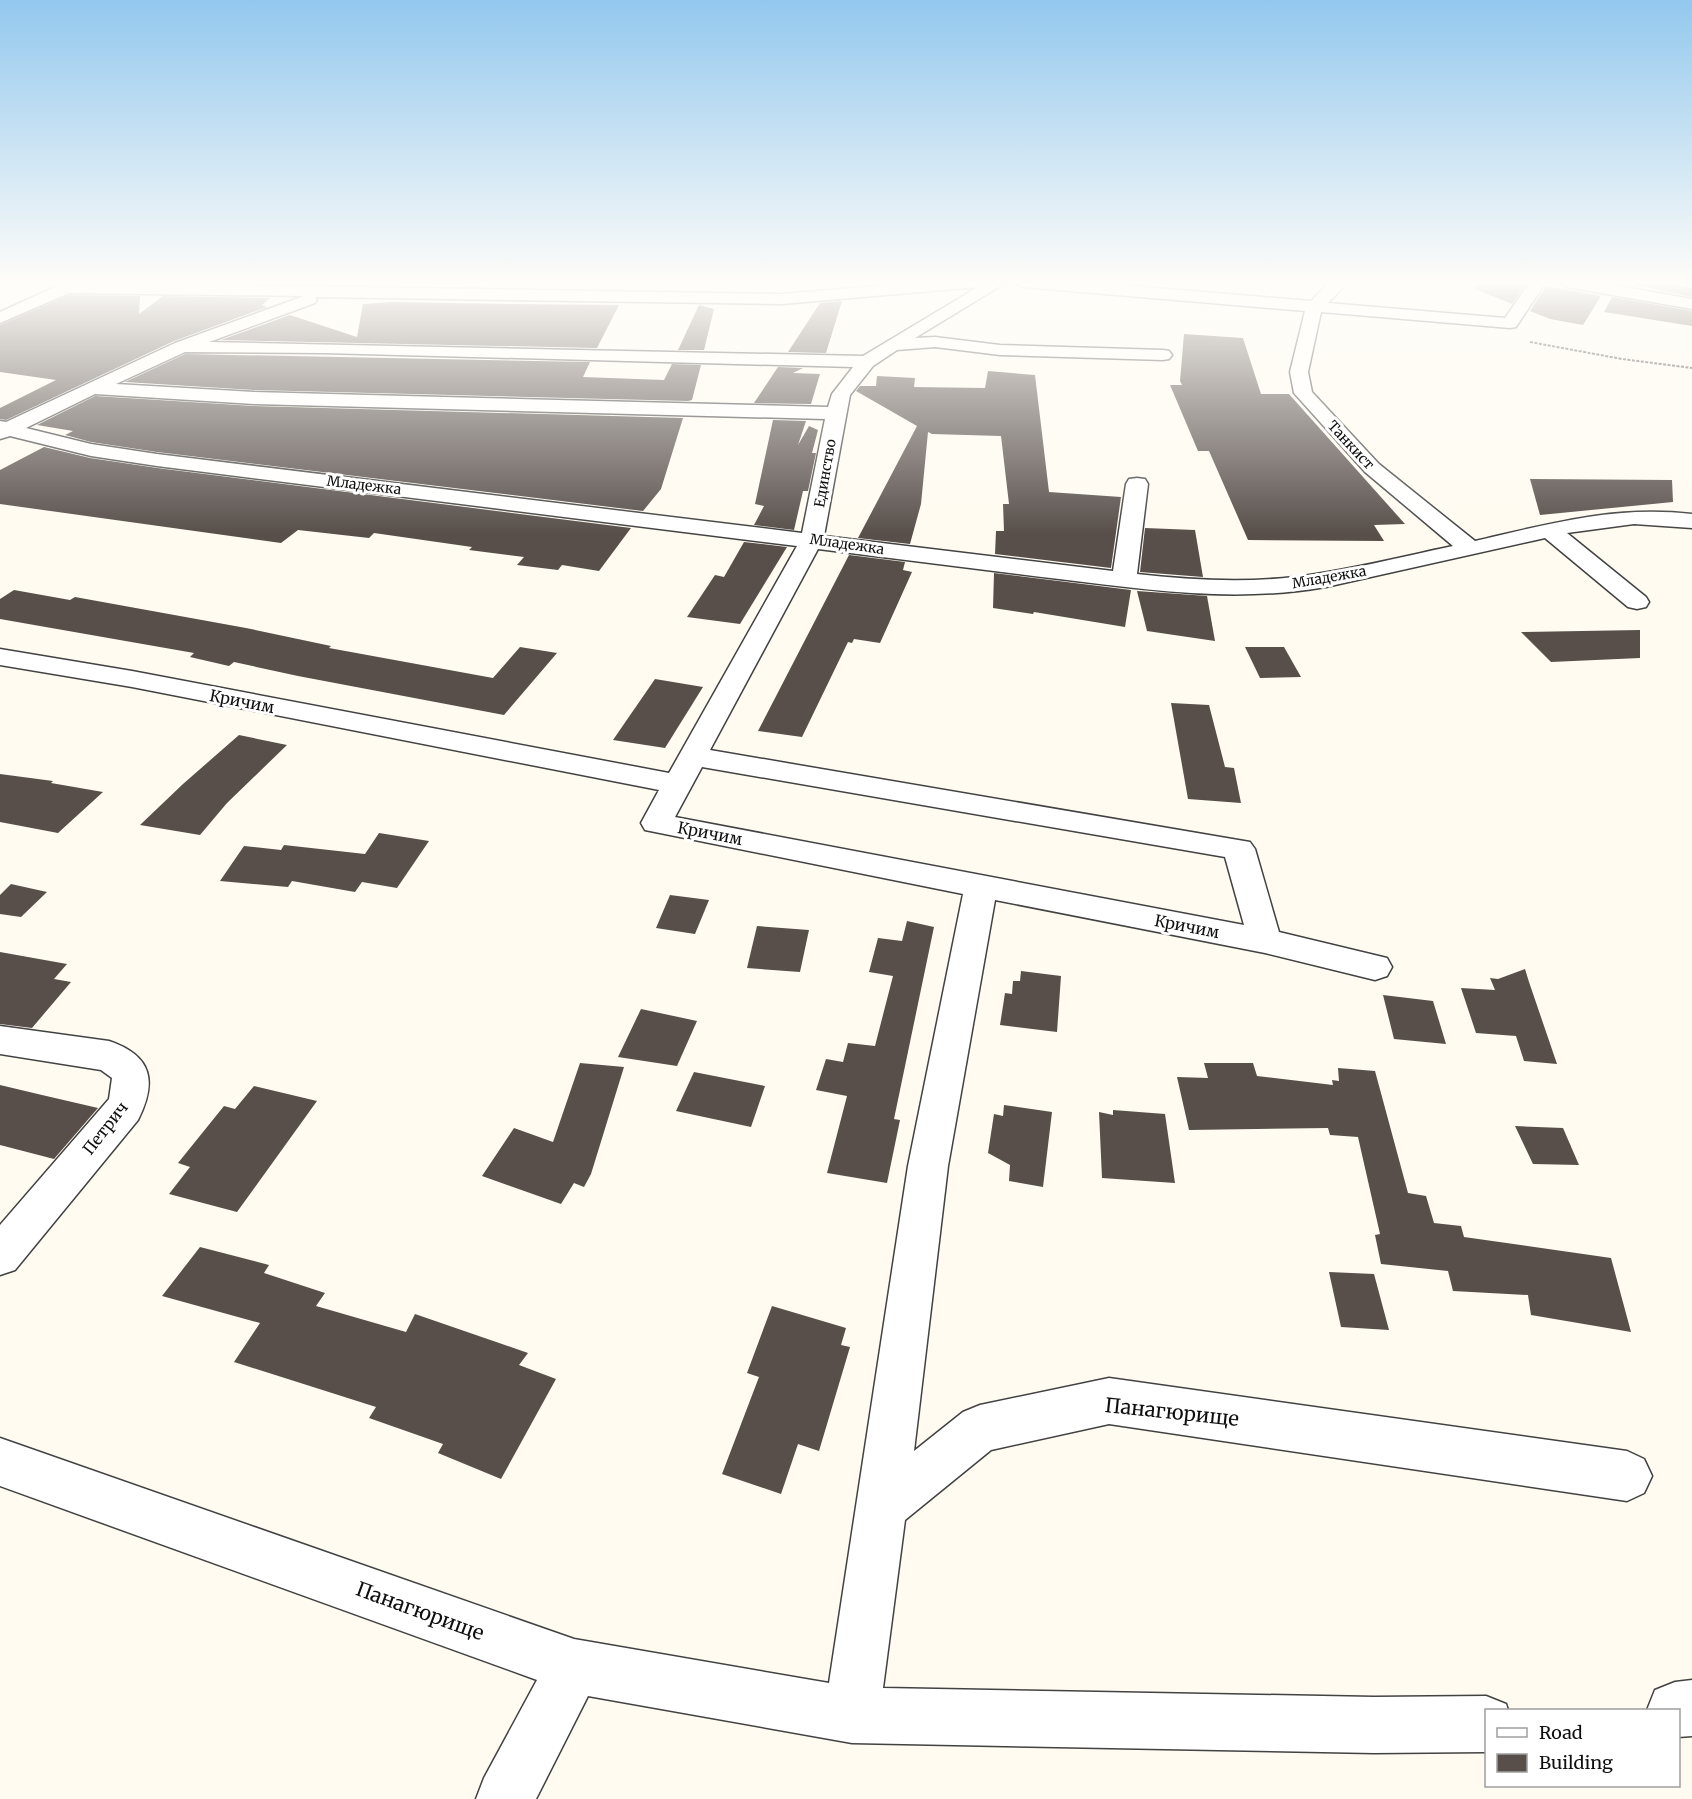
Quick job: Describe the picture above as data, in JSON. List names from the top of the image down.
{
  "streets": {
    "street": [
      "Танкист",
      "Единство",
      "Младежка",
      "Кричим",
      "Петрич",
      "Панагюрище"
    ]
  },
  "crossings": [
    ["Танкист", "Младежка"],
    ["Единство", "Младежка"],
    ["Единство", "Кричим"]
  ],
  "legend": ["Road", "Building"]
}
